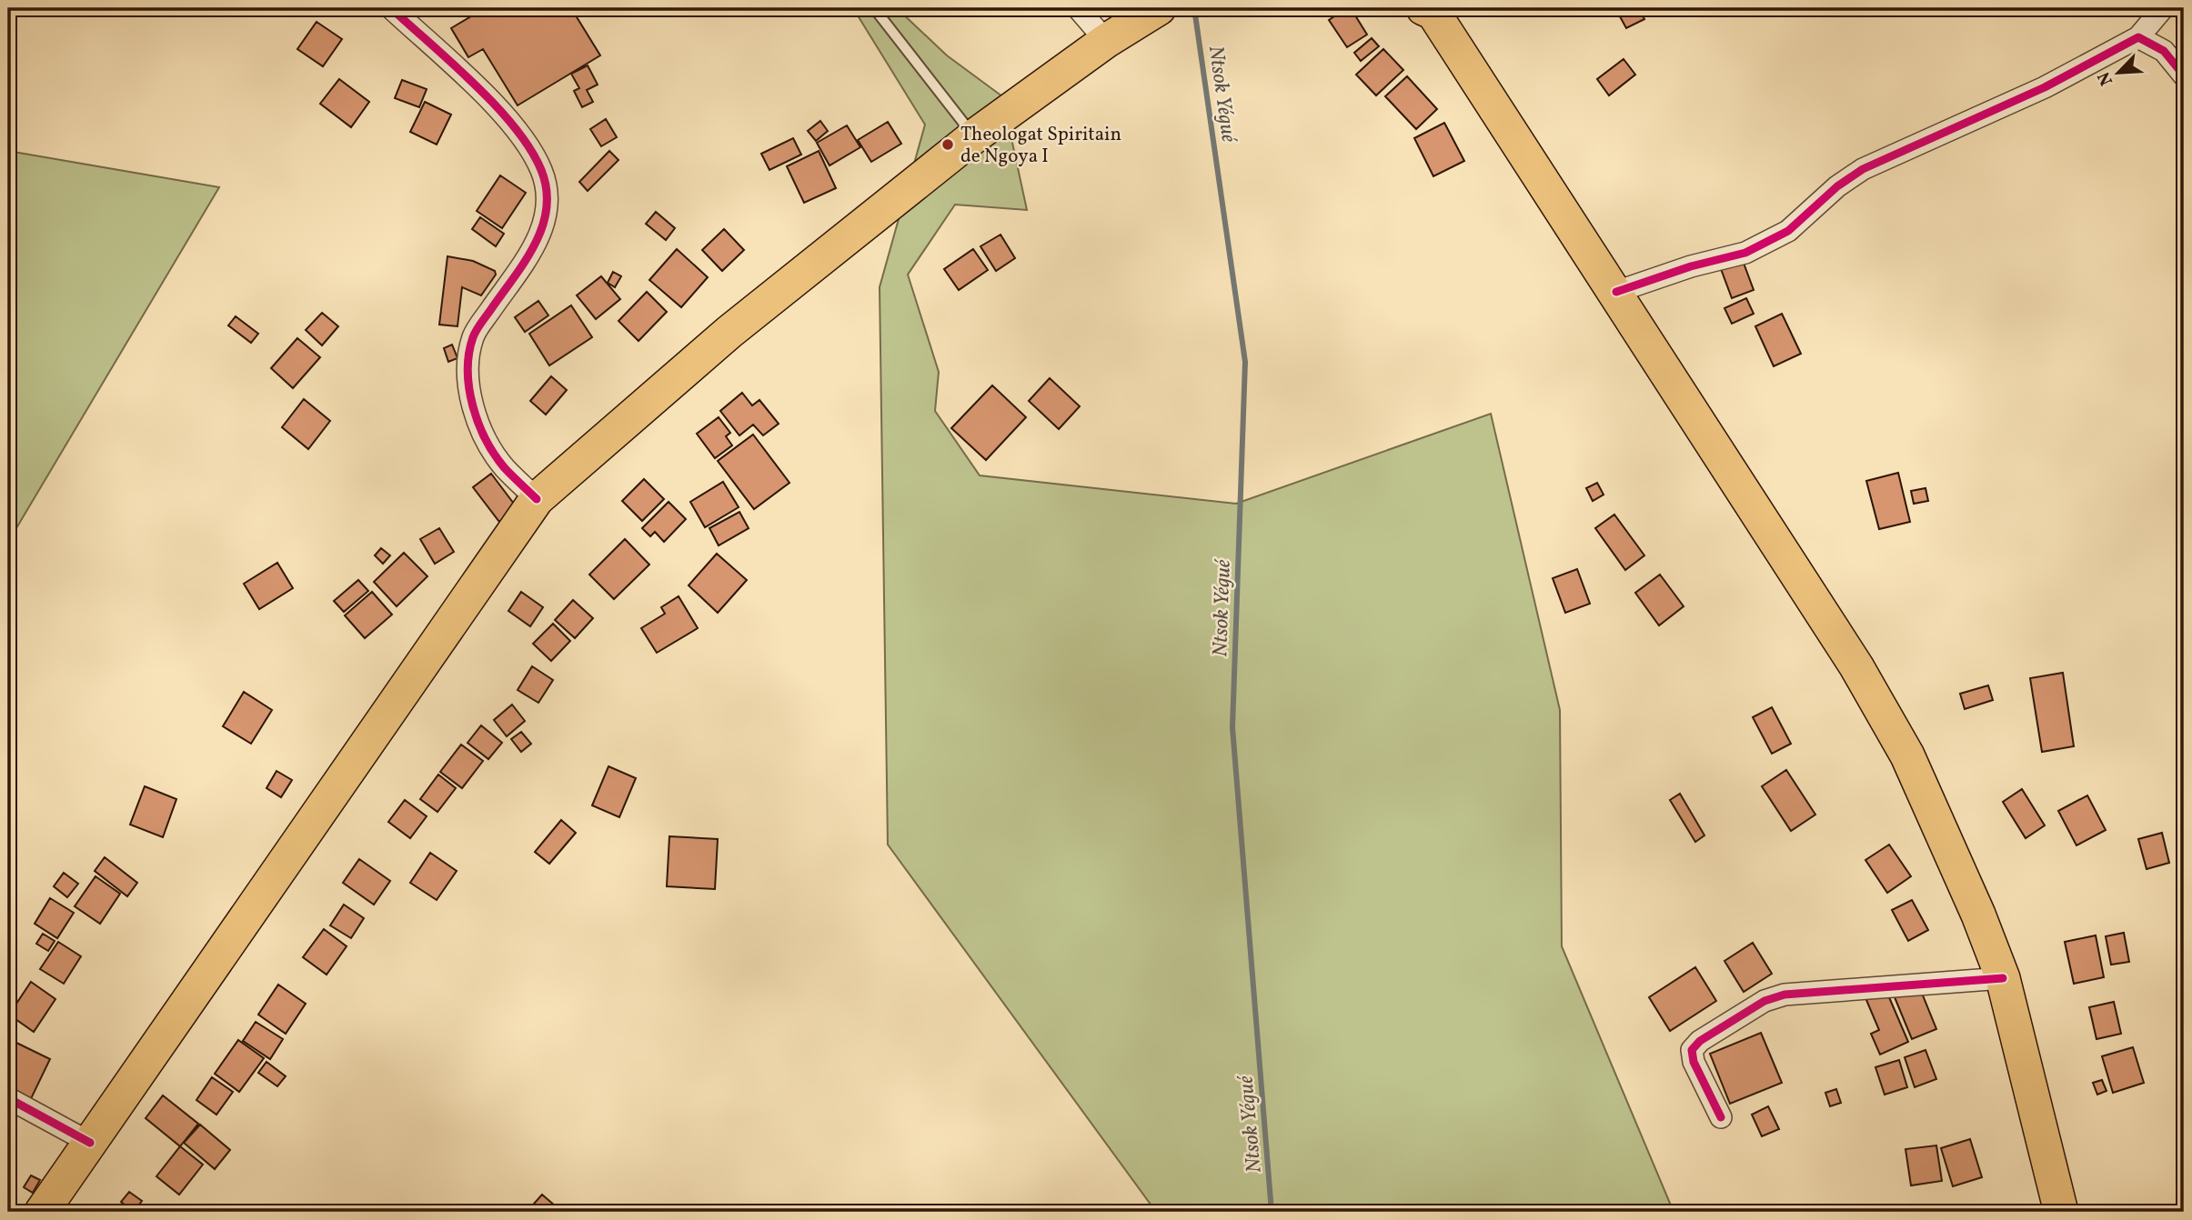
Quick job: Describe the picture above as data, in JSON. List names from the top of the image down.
{
  "water": ["Ntsok Yégué"],
  "places": ["Theologat Spiritain de Ngoya I"],
  "north": "bottom left"
}
